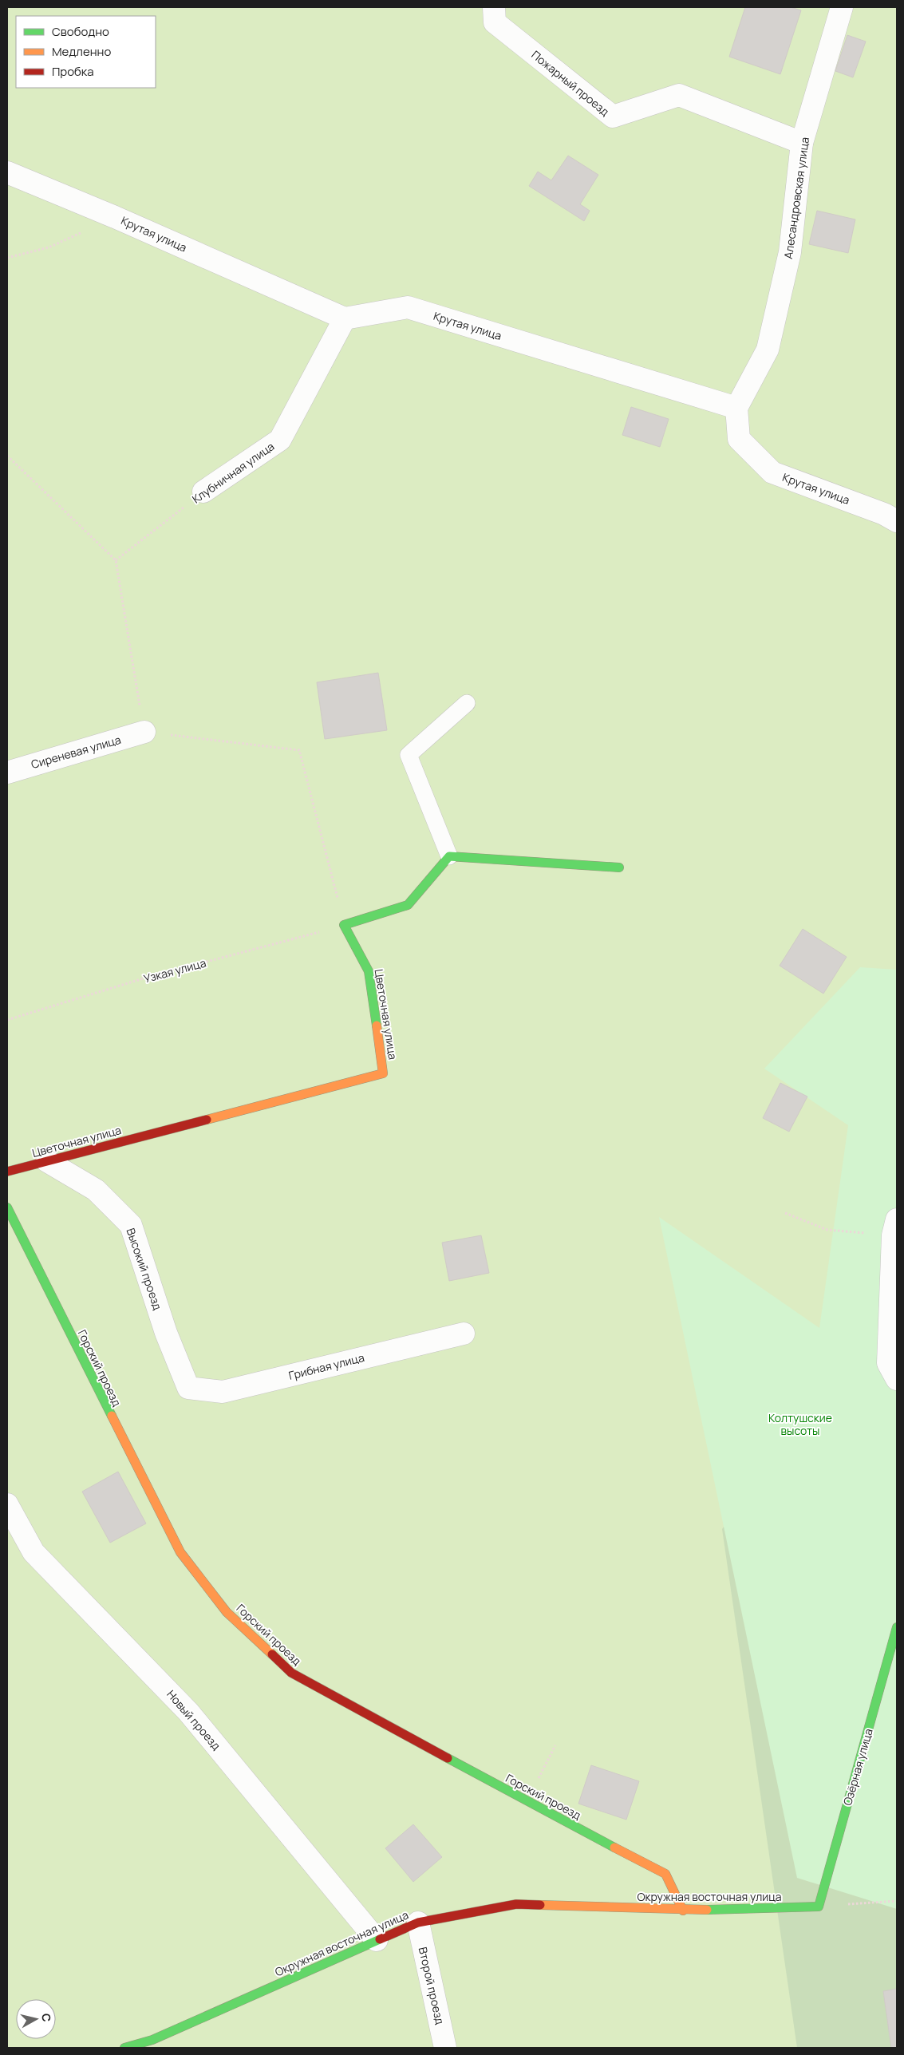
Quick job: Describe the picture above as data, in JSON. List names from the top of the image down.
{
  "streets": {
    "street": [
      "Пожарный проезд",
      "Алесандровская улица",
      "Крутая улица",
      "Клубничная улица",
      "Сиреневая улица",
      "Цветочная улица",
      "Высокий проезд",
      "Грибная улица",
      "Горский проезд",
      "Новый проезд",
      "Озёрная улица",
      "Окружная восточная улица",
      "Второй проезд"
    ],
    "path": ["Узкая улица"]
  },
  "crossings": [
    ["Пожарный проезд", "Алесандровская улица"],
    ["Алесандровская улица", "Крутая улица"],
    ["Крутая улица", "Клубничная улица"],
    ["Узкая улица", "Цветочная улица"],
    ["Цветочная улица", "Высокий проезд"],
    ["Высокий проезд", "Грибная улица"],
    ["Горский проезд", "Окружная восточная улица"],
    ["Новый проезд", "Окружная восточная улица"],
    ["Озёрная улица", "Окружная восточная улица"],
    ["Окружная восточная улица", "Второй проезд"]
  ],
  "parks": ["Колтушские высоты"],
  "legend": ["Свободно", "Медленно", "Пробка"],
  "north": "right"
}
